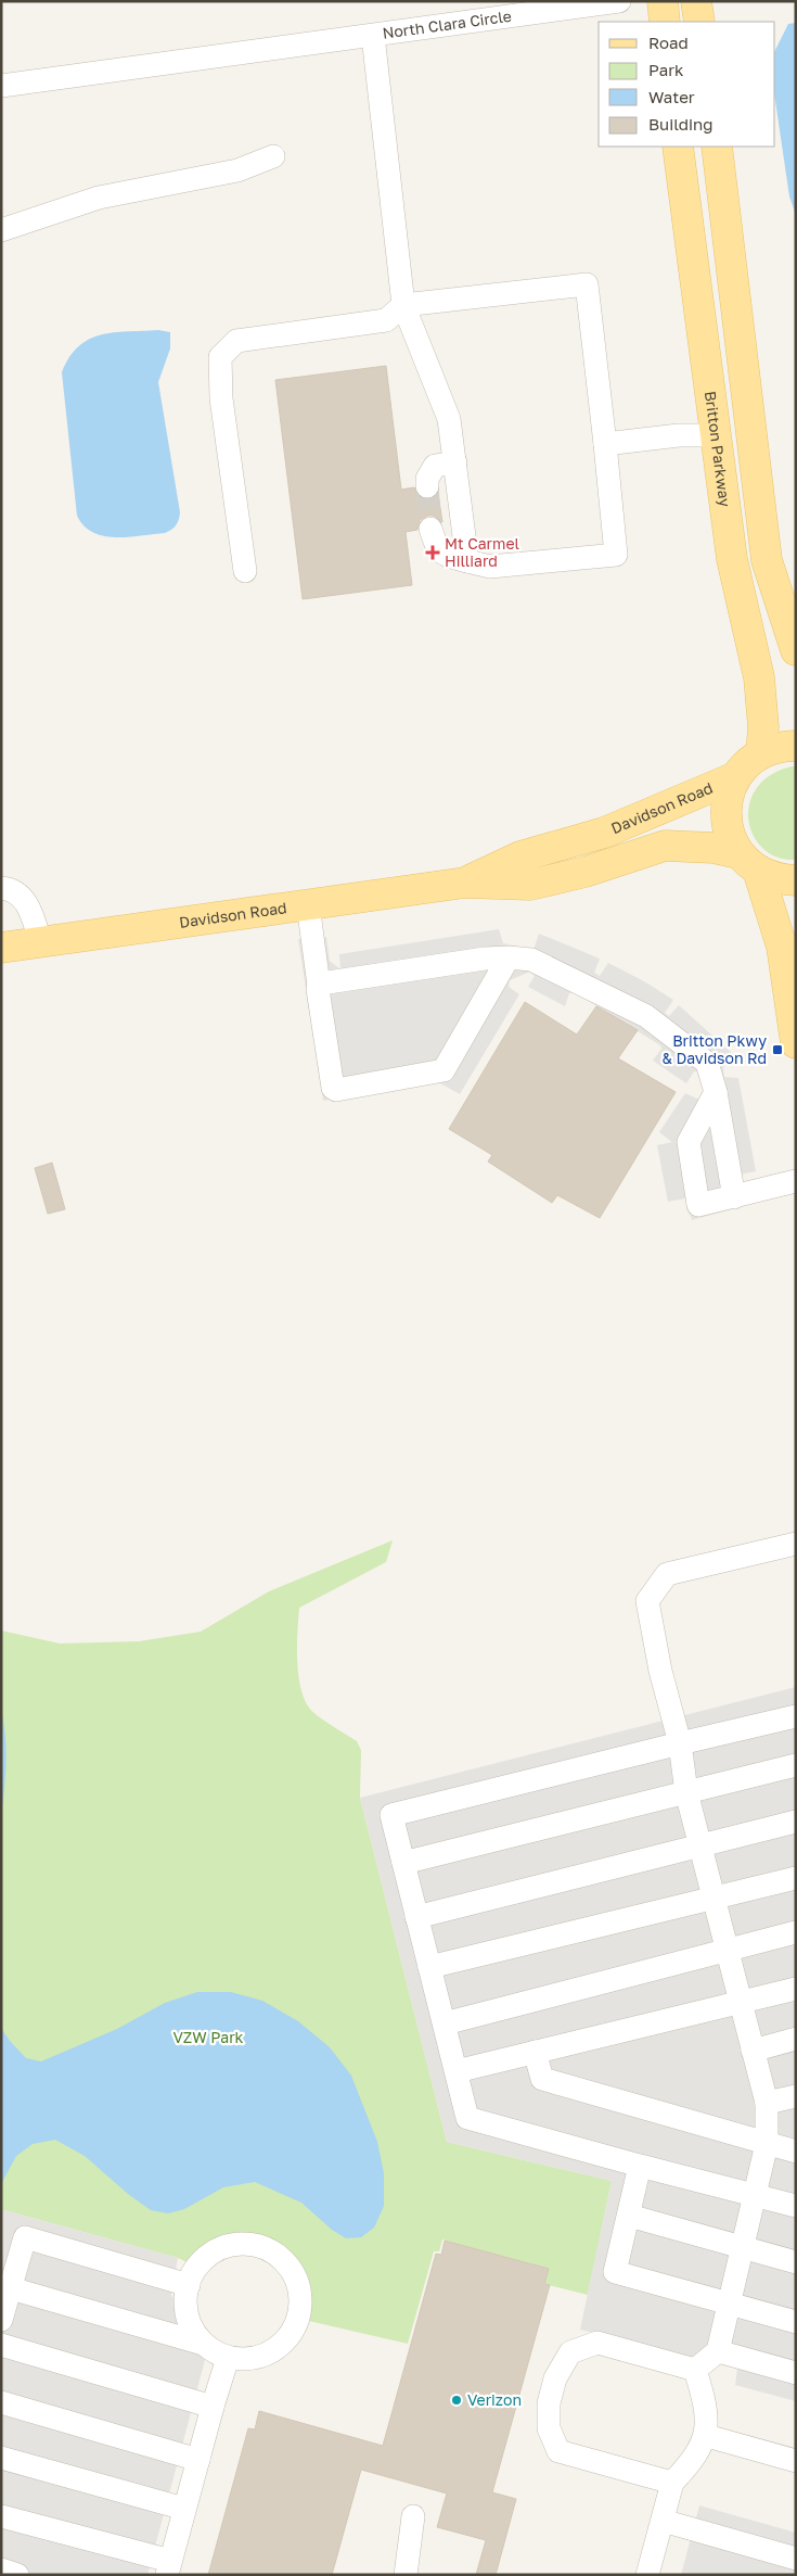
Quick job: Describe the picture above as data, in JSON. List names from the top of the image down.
{
  "streets": {
    "main road": ["Britton Parkway", "Davidson Road"],
    "street": ["North Clara Circle"]
  },
  "parks": ["VZW Park"],
  "places": {
    "health": ["Mt Carmel Hilliard"],
    "transit": ["Britton Pkwy & Davidson Rd"],
    "other": ["Verizon"]
  },
  "legend": [
    "Road",
    "Park",
    "Water",
    "Building"
  ]
}
